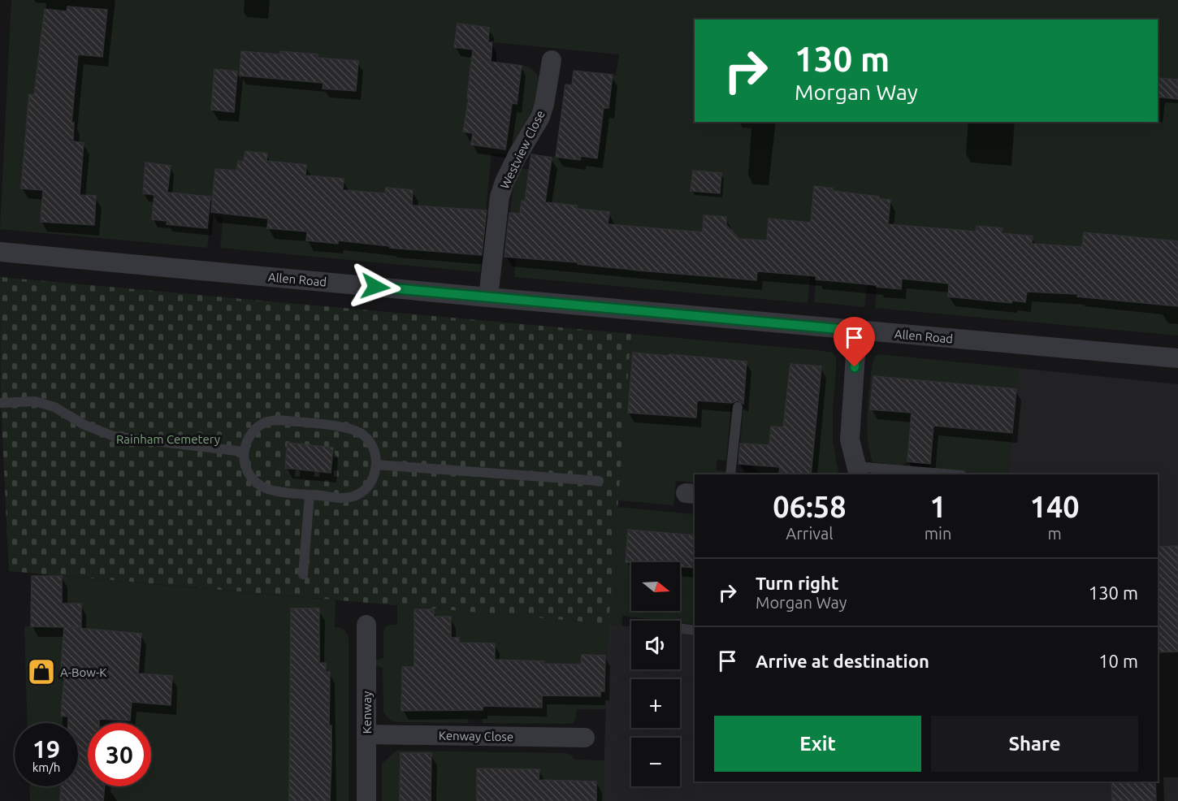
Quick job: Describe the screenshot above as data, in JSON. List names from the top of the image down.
{
  "streets": {
    "street": [
      "Westview Close",
      "Allen Road",
      "Kenway",
      "Kenway Close"
    ]
  },
  "crossings": [
    ["Westview Close", "Allen Road"],
    ["Kenway", "Kenway Close"]
  ],
  "parks": ["Rainham Cemetery"],
  "places": {
    "shop": ["A-Bow-K"]
  },
  "north": "right",
  "page": {
    "turn": ["130 m", "Morgan Way"],
    "eta": [
      "06:58",
      "Arrival",
      "1",
      "min",
      "140",
      "m"
    ],
    "list": [
      {
        "name": "Turn right",
        "note": "Morgan Way",
        "value": "130 m"
      },
      {
        "name": "Arrive at destination",
        "value": "10 m"
      }
    ],
    "map_buttons": ["+", "−"],
    "buttons": ["Exit", "Share"],
    "speed": "19 km/h",
    "limit": "30"
  }
}
